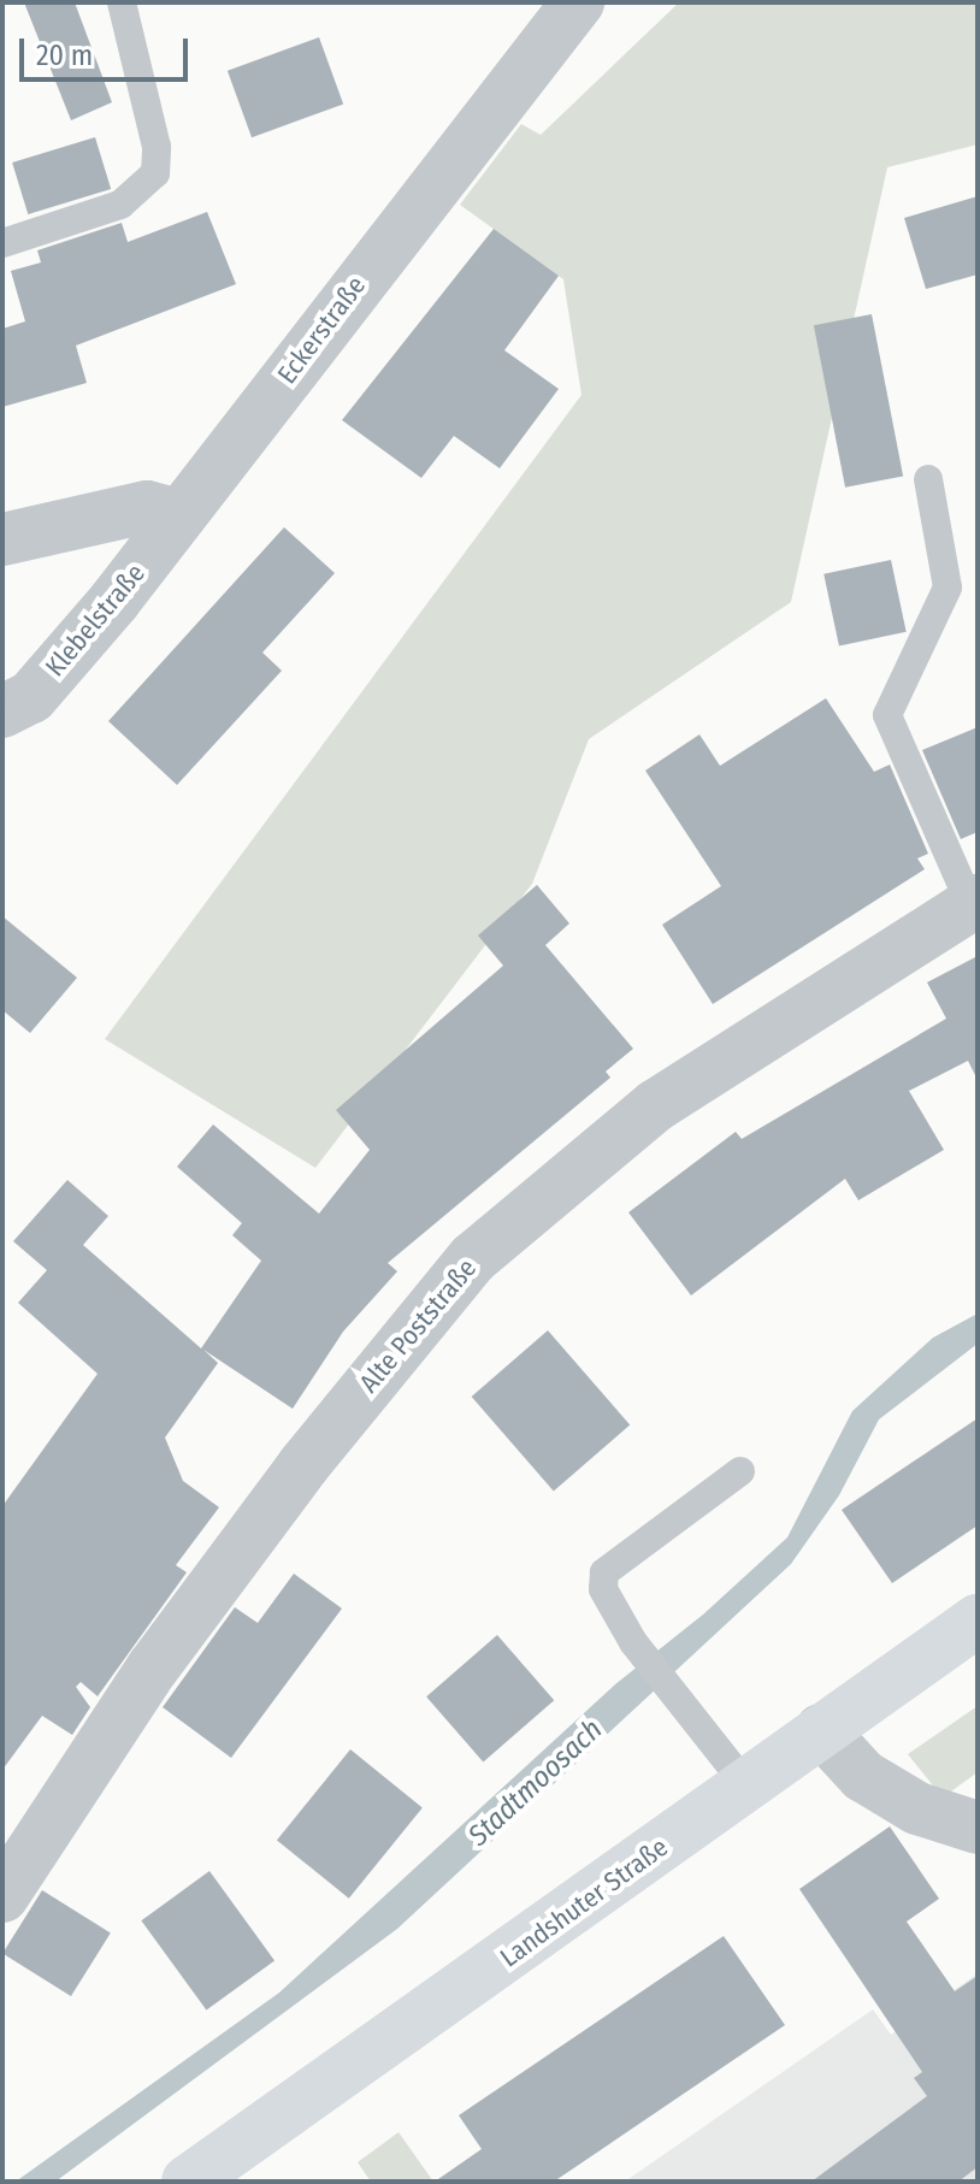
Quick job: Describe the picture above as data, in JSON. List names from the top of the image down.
{
  "streets": {
    "main road": ["Landshuter Straße"],
    "street": ["Eckerstraße", "Klebelstraße", "Alte Poststraße"]
  },
  "crossings": [
    ["Eckerstraße", "Klebelstraße"]
  ],
  "water": ["Stadtmoosach"],
  "scale_bar": "20 m"
}
